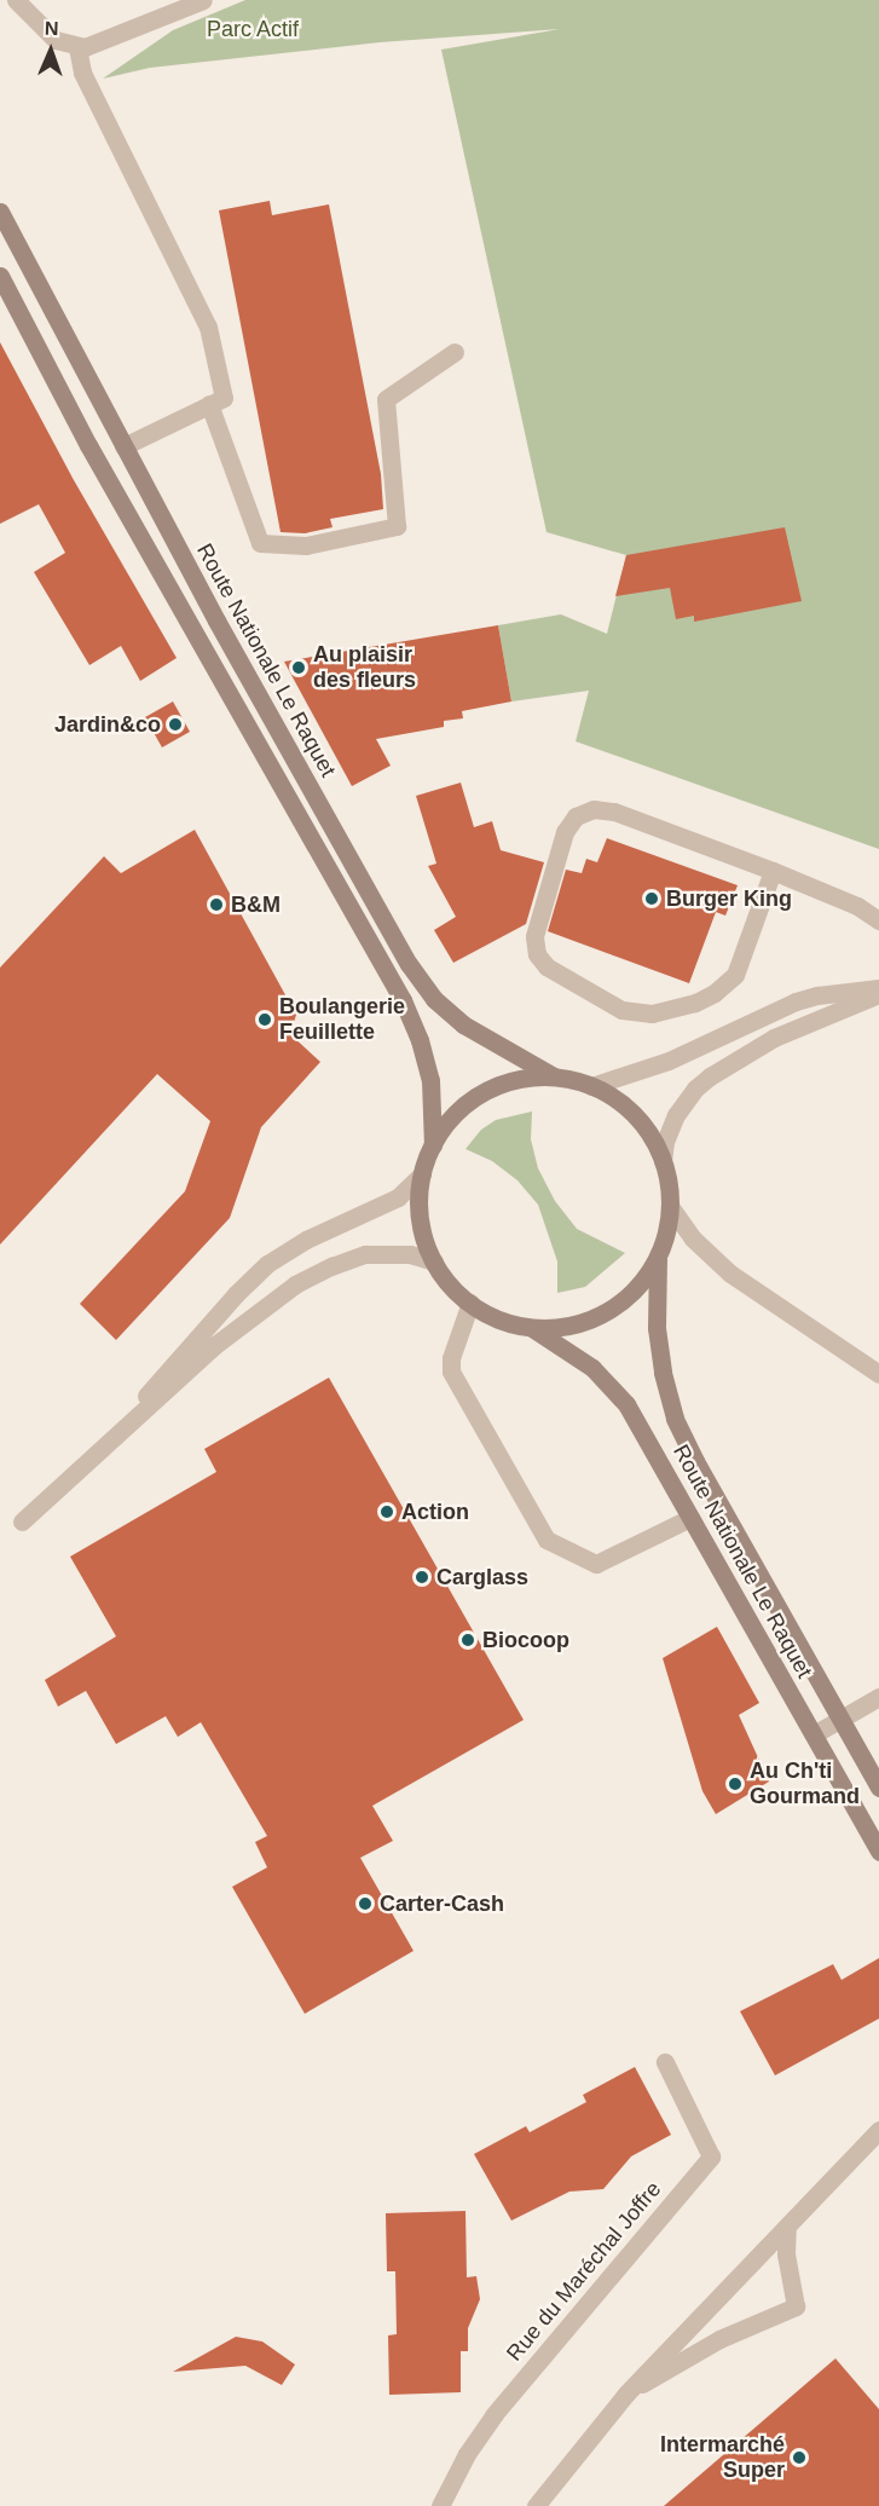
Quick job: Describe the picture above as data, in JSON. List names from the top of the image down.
{
  "streets": {
    "main road": ["Route Nationale Le Raquet"],
    "street": ["Rue du Maréchal Joffre"]
  },
  "parks": ["Parc Actif"],
  "places": [
    "Au plaisir des fleurs",
    "Jardin&co",
    "Burger King",
    "B&M",
    "Boulangerie Feuillette",
    "Action",
    "Carglass",
    "Biocoop",
    "Au Ch'ti Gourmand",
    "Carter-Cash",
    "Intermarché Super"
  ],
  "north": "top"
}
